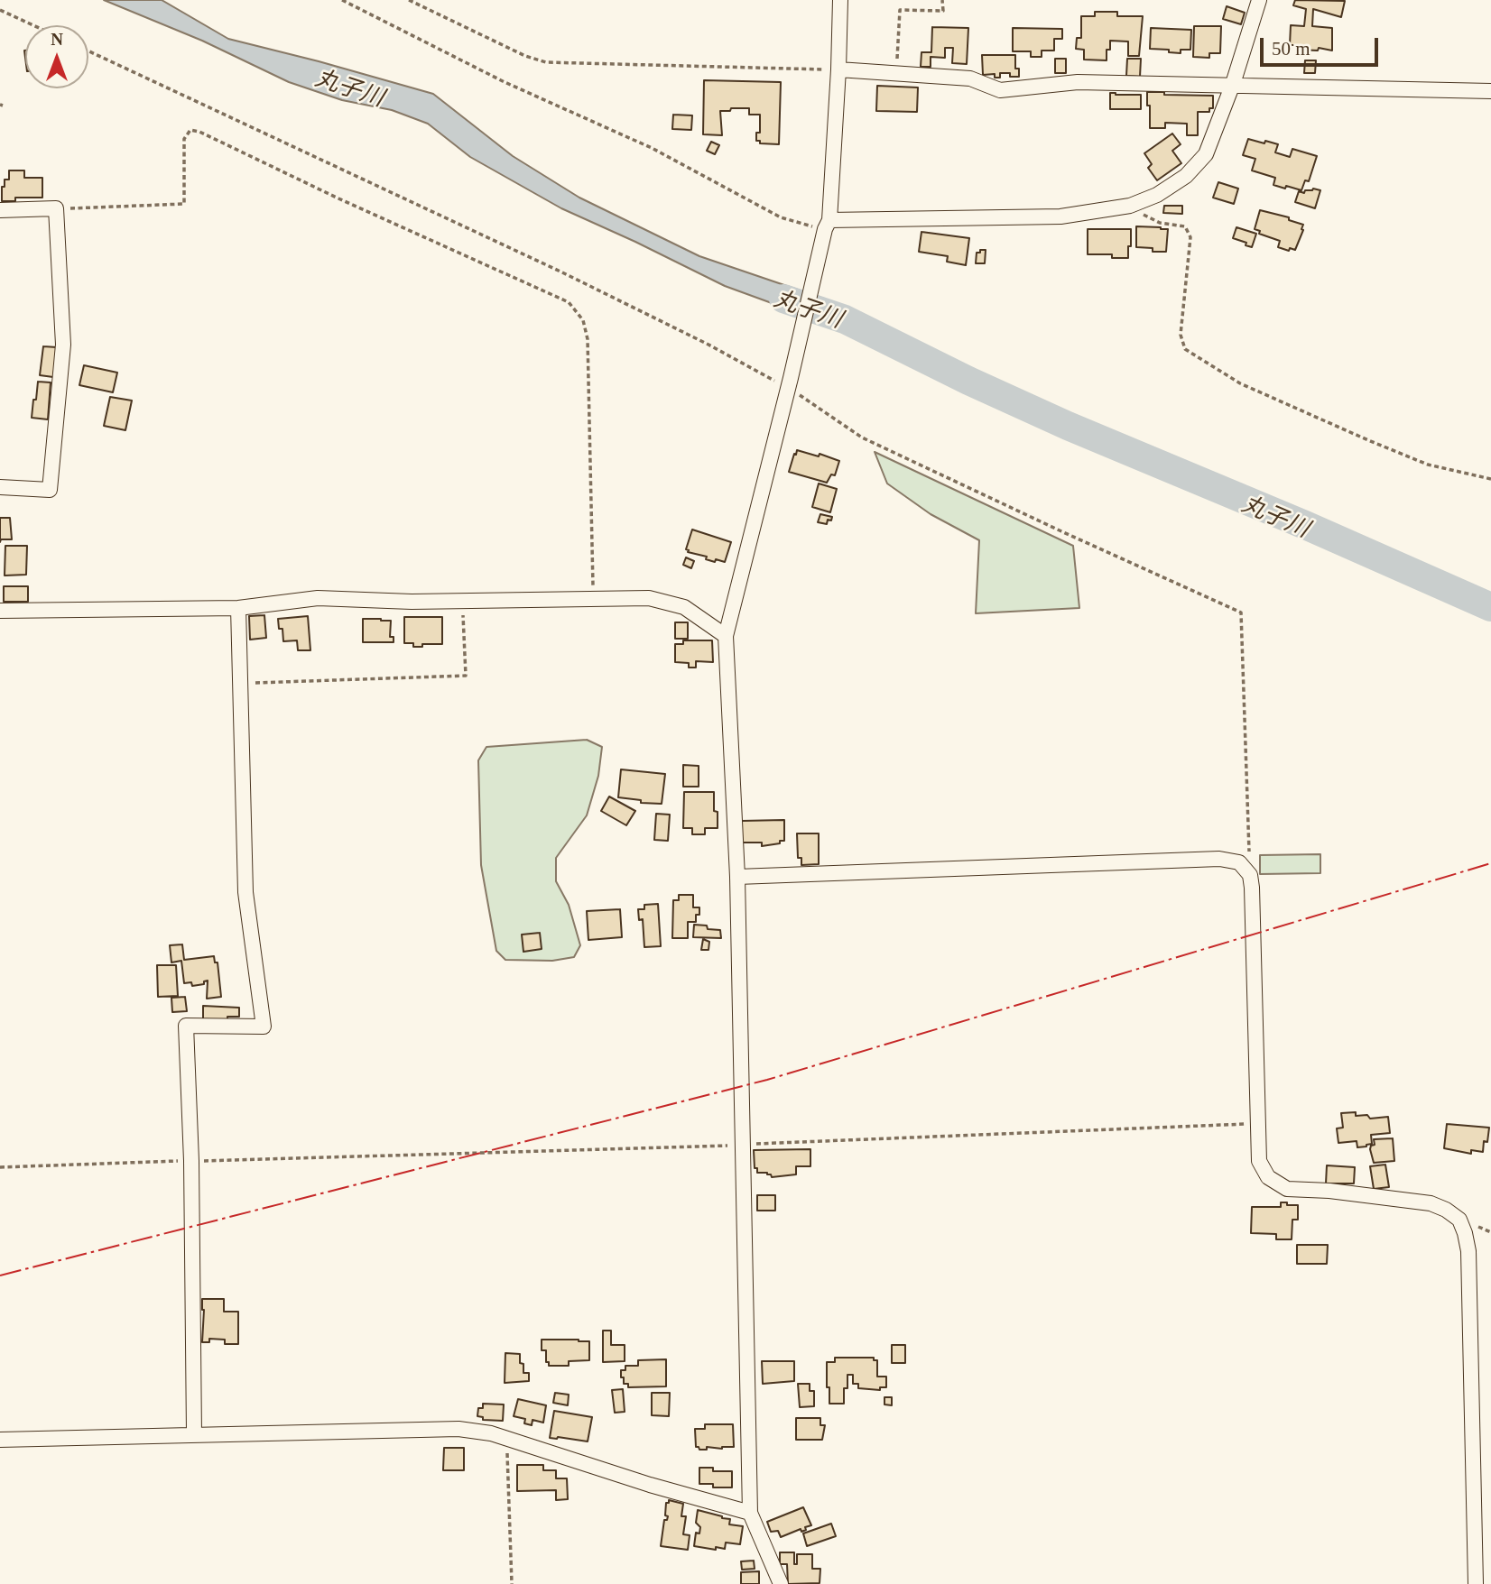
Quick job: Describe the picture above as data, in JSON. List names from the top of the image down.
{
  "water": ["丸子川"],
  "scale_bar": "50 m",
  "north": "top"
}
